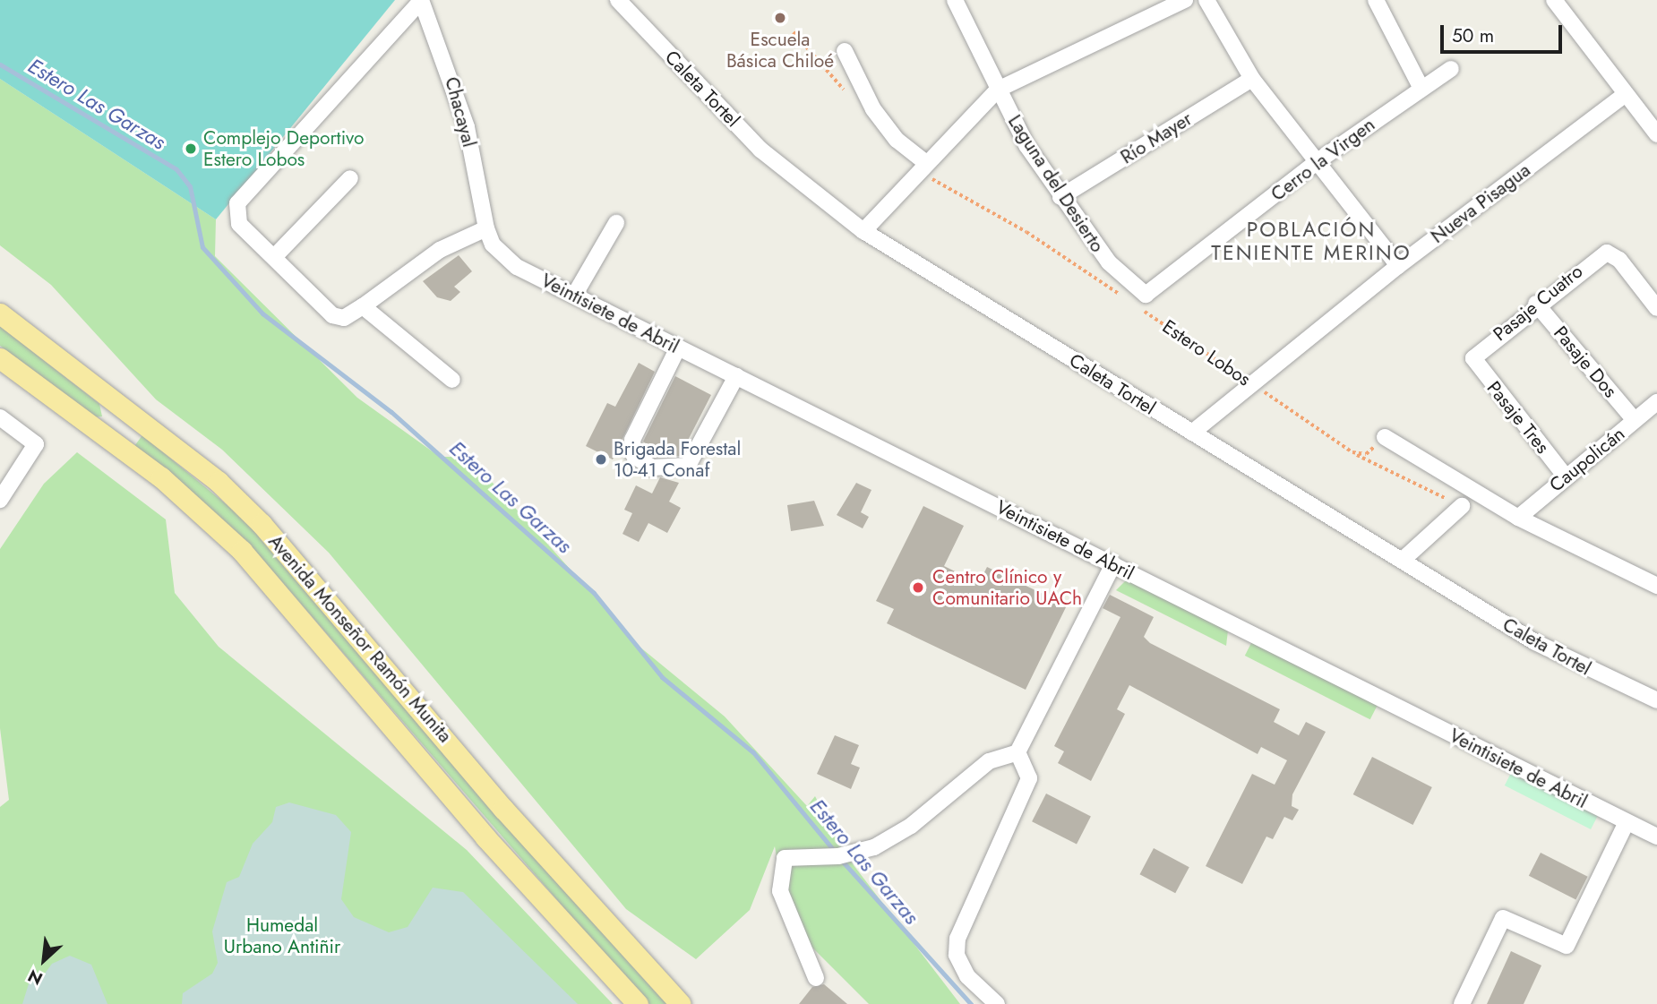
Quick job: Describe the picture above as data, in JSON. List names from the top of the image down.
{
  "streets": {
    "main road": ["Avenida Monseñor Ramón Munita"],
    "street": [
      "Caleta Tortel",
      "Chacayal",
      "Río Mayer",
      "Cerro la Virgen",
      "Laguna del Desierto",
      "Nueva Pisagua",
      "Pasaje Cuatro",
      "Veintisiete de Abril",
      "Pasaje Dos",
      "Pasaje Tres",
      "Caupolicán"
    ],
    "path": ["Estero Lobos"]
  },
  "crossings": [
    ["Caleta Tortel", "Nueva Pisagua"],
    ["Chacayal", "Veintisiete de Abril"],
    ["Río Mayer", "Laguna del Desierto"],
    ["Cerro la Virgen", "Laguna del Desierto"],
    ["Nueva Pisagua", "Estero Lobos"],
    ["Pasaje Cuatro", "Pasaje Dos"],
    ["Pasaje Cuatro", "Pasaje Tres"],
    ["Pasaje Dos", "Caupolicán"],
    ["Pasaje Tres", "Caupolicán"]
  ],
  "districts": ["POBLACIÓN TENIENTE MERINO"],
  "water": ["Estero Las Garzas"],
  "parks": ["Humedal Urbano Antiñir"],
  "places": [
    "Escuela Básica Chiloé",
    "Complejo Deportivo Estero Lobos",
    "Brigada Forestal 10-41 Conaf",
    "Centro Clínico y Comunitario UACh"
  ],
  "scale_bar": "50 m",
  "north": "bottom left"
}
